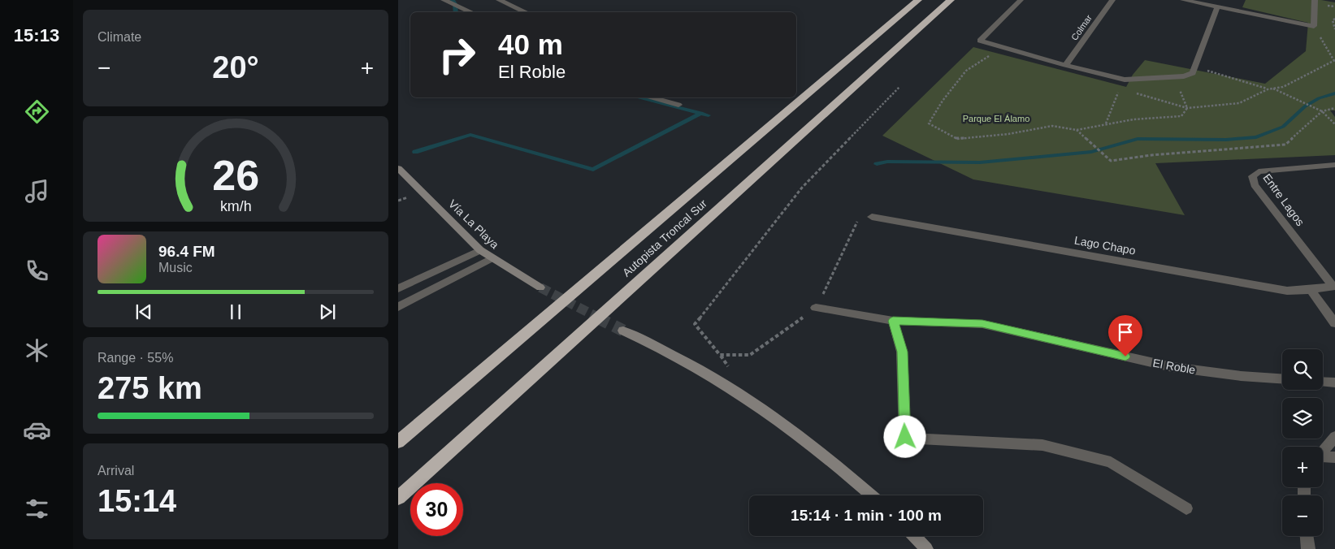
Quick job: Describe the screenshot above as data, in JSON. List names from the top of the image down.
{
  "streets": {
    "highway": ["Autopista Troncal Sur"],
    "main road": ["Vía La Playa"],
    "street": [
      "Colmar",
      "Entre Lagos",
      "Lago Chapo",
      "El Roble"
    ]
  },
  "crossings": [
    ["Entre Lagos", "Lago Chapo"]
  ],
  "parks": ["Parque El Álamo"],
  "page": {
    "tabs": "15:13",
    "tile": [
      "Climate",
      ["Range · 55%", "275 km"],
      ["Arrival", "15:14"]
    ],
    "turn": ["40 m", "El Roble"],
    "heat": ["−", "20°", "+"],
    "song": ["96.4 FM", "Music"],
    "map_buttons": ["+", "−"],
    "limit": "30",
    "trip": "15:14 · 1 min · 100 m",
    "gauge": ["26", "km/h"]
  }
}
